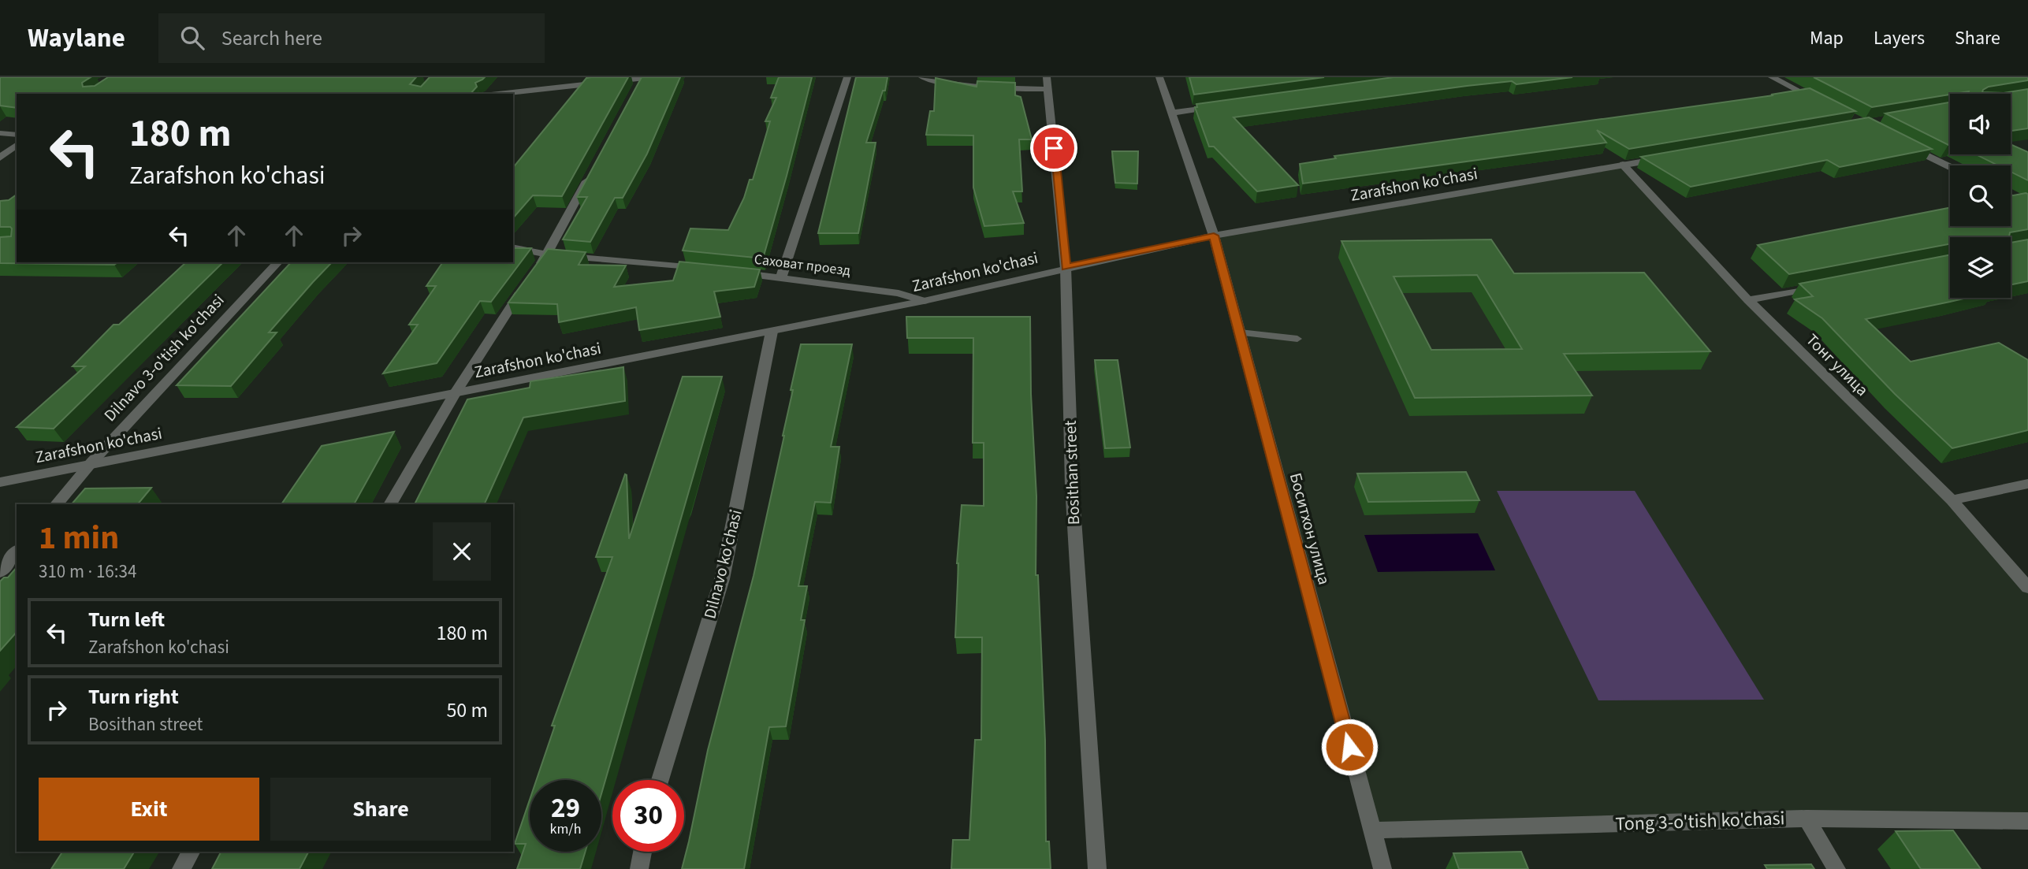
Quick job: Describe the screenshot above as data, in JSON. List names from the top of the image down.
{
  "streets": {
    "street": [
      "Zarafshon ko'chasi",
      "Саховат проезд",
      "Dilnavo 3-o'tish ko'chasi",
      "Тонг улица",
      "Bosithan street",
      "Боситхон улица",
      "Dilnavo ko'chasi",
      "Tong 3-o'tish ko'chasi"
    ]
  },
  "crossings": [
    ["Zarafshon ko'chasi", "Саховат проезд"],
    ["Zarafshon ko'chasi", "Dilnavo 3-o'tish ko'chasi"],
    ["Zarafshon ko'chasi", "Тонг улица"],
    ["Zarafshon ko'chasi", "Bosithan street"],
    ["Zarafshon ko'chasi", "Боситхон улица"],
    ["Zarafshon ko'chasi", "Dilnavo ko'chasi"],
    ["Боситхон улица", "Tong 3-o'tish ko'chasi"]
  ],
  "page": {
    "header": "Waylane",
    "search": "Search here",
    "nav": ["Map", "Layers", "Share"],
    "turn": ["180 m", "Zarafshon ko'chasi"],
    "heading": ["1 min", "310 m · 16:34"],
    "list": [
      {
        "name": "Turn left",
        "note": "Zarafshon ko'chasi",
        "value": "180 m"
      },
      {
        "name": "Turn right",
        "note": "Bosithan street",
        "value": "50 m"
      }
    ],
    "buttons": ["Exit", "Share"],
    "speed": "29 km/h",
    "limit": "30"
  }
}
